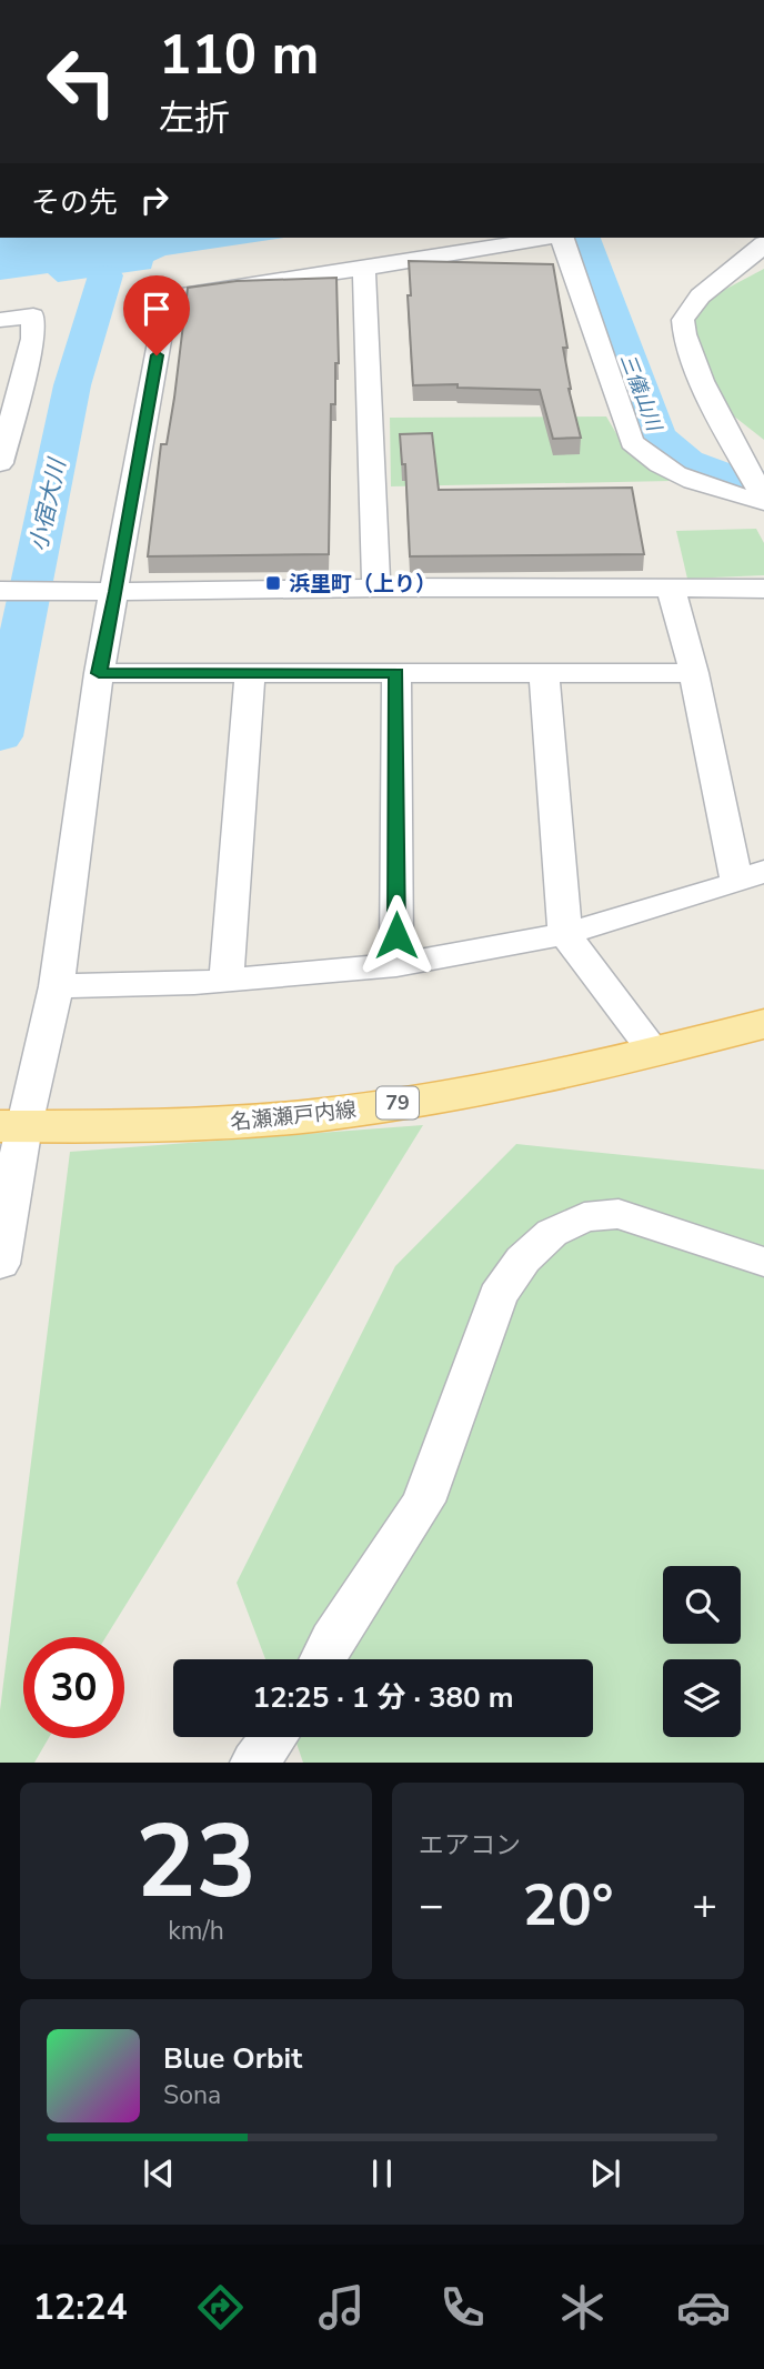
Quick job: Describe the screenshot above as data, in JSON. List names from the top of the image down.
{
  "streets": {
    "main road": ["79", "名瀬瀬戸内線"]
  },
  "water": ["三儀山川", "小宿大川"],
  "places": {
    "transit": ["浜里町（上り）"]
  },
  "page": {
    "turn": ["110 m", "左折"],
    "then": "その先",
    "limit": "30",
    "trip": "12:25 · 1 分 · 380 m",
    "tile": [
      ["23", "km/h"],
      "エアコン"
    ],
    "heat": ["−", "20°", "+"],
    "song": ["Blue Orbit", "Sona"],
    "tabs": "12:24"
  }
}
